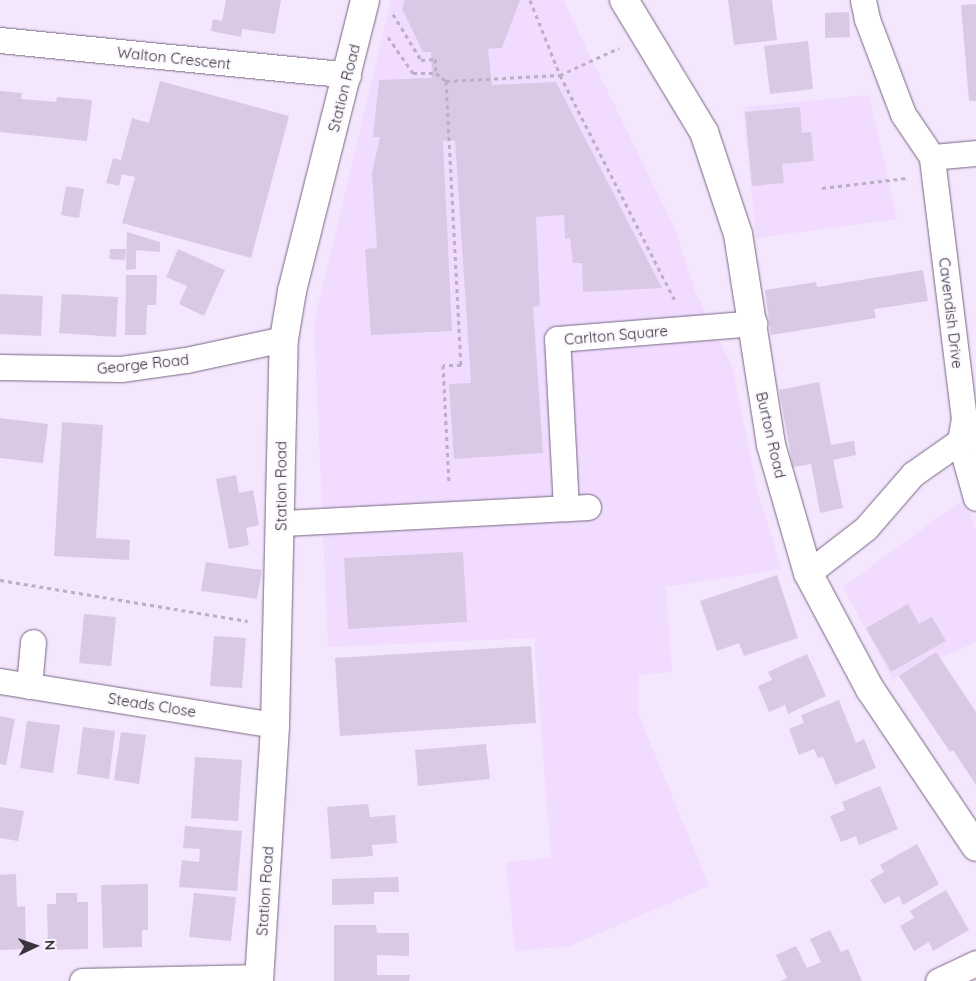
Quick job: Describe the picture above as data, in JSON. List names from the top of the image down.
{
  "streets": {
    "street": [
      "Walton Crescent",
      "Station Road",
      "Cavendish Drive",
      "Carlton Square",
      "George Road",
      "Burton Road",
      "Steads Close"
    ]
  },
  "crossings": [
    ["Walton Crescent", "Station Road"],
    ["Station Road", "Carlton Square"],
    ["Station Road", "George Road"],
    ["Station Road", "Steads Close"],
    ["Carlton Square", "Burton Road"]
  ],
  "north": "right"
}
